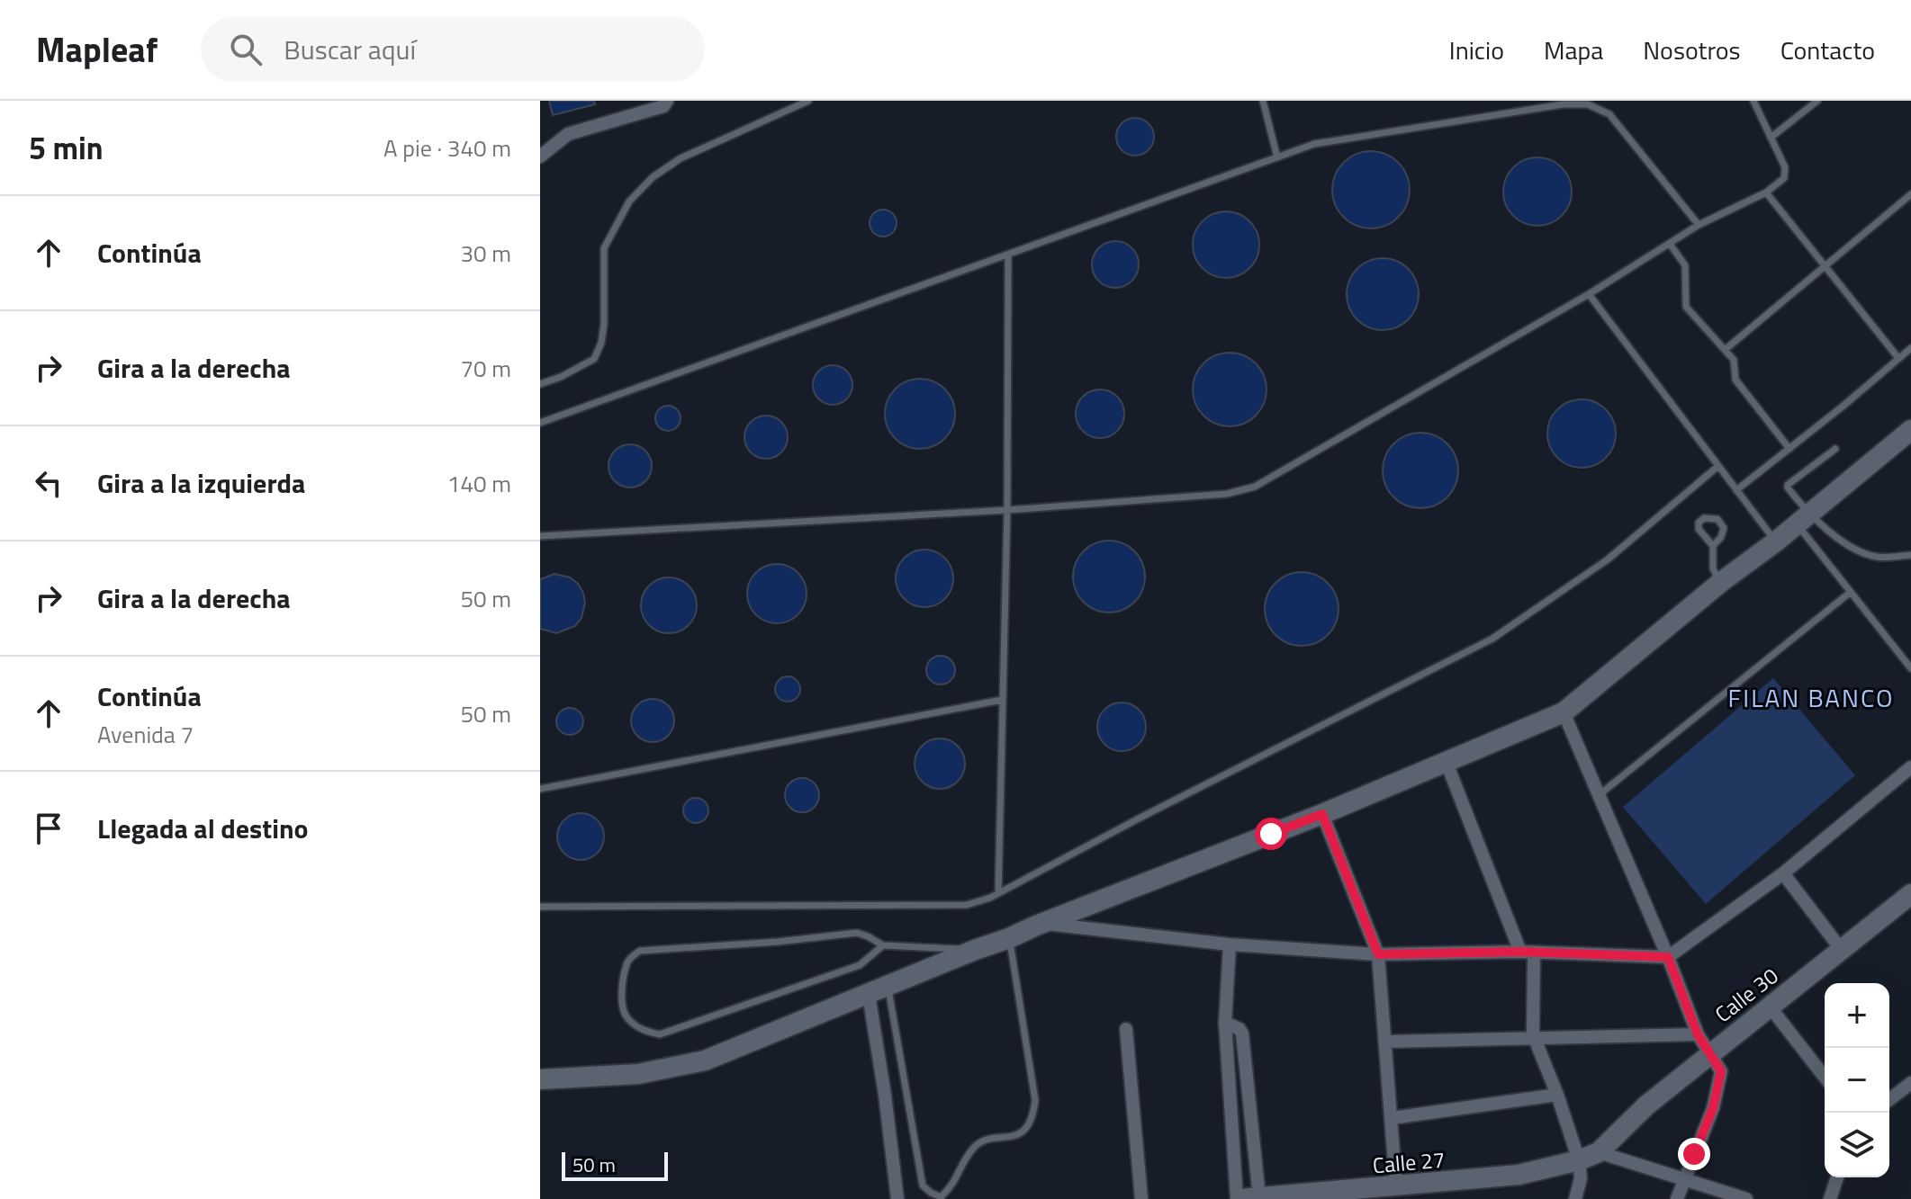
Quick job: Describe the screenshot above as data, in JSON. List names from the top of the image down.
{
  "streets": {
    "main road": ["Calle 30", "Calle 27"]
  },
  "crossings": [
    ["Calle 30", "Calle 27"]
  ],
  "districts": ["FILAN BANCO"],
  "scale_bar": "50 m",
  "page": {
    "header": "Mapleaf",
    "search": "Buscar aquí",
    "nav": [
      "Inicio",
      "Mapa",
      "Nosotros",
      "Contacto"
    ],
    "heading": ["5 min", "A pie · 340 m"],
    "list": [
      ["Continúa", "30 m"],
      ["Gira a la derecha", "70 m"],
      ["Gira a la izquierda", "140 m"],
      ["Gira a la derecha", "50 m"],
      ["Continúa", "Avenida 7", "50 m"],
      "Llegada al destino"
    ],
    "map_buttons": ["+", "−"],
    "scale": "50 m"
  }
}
